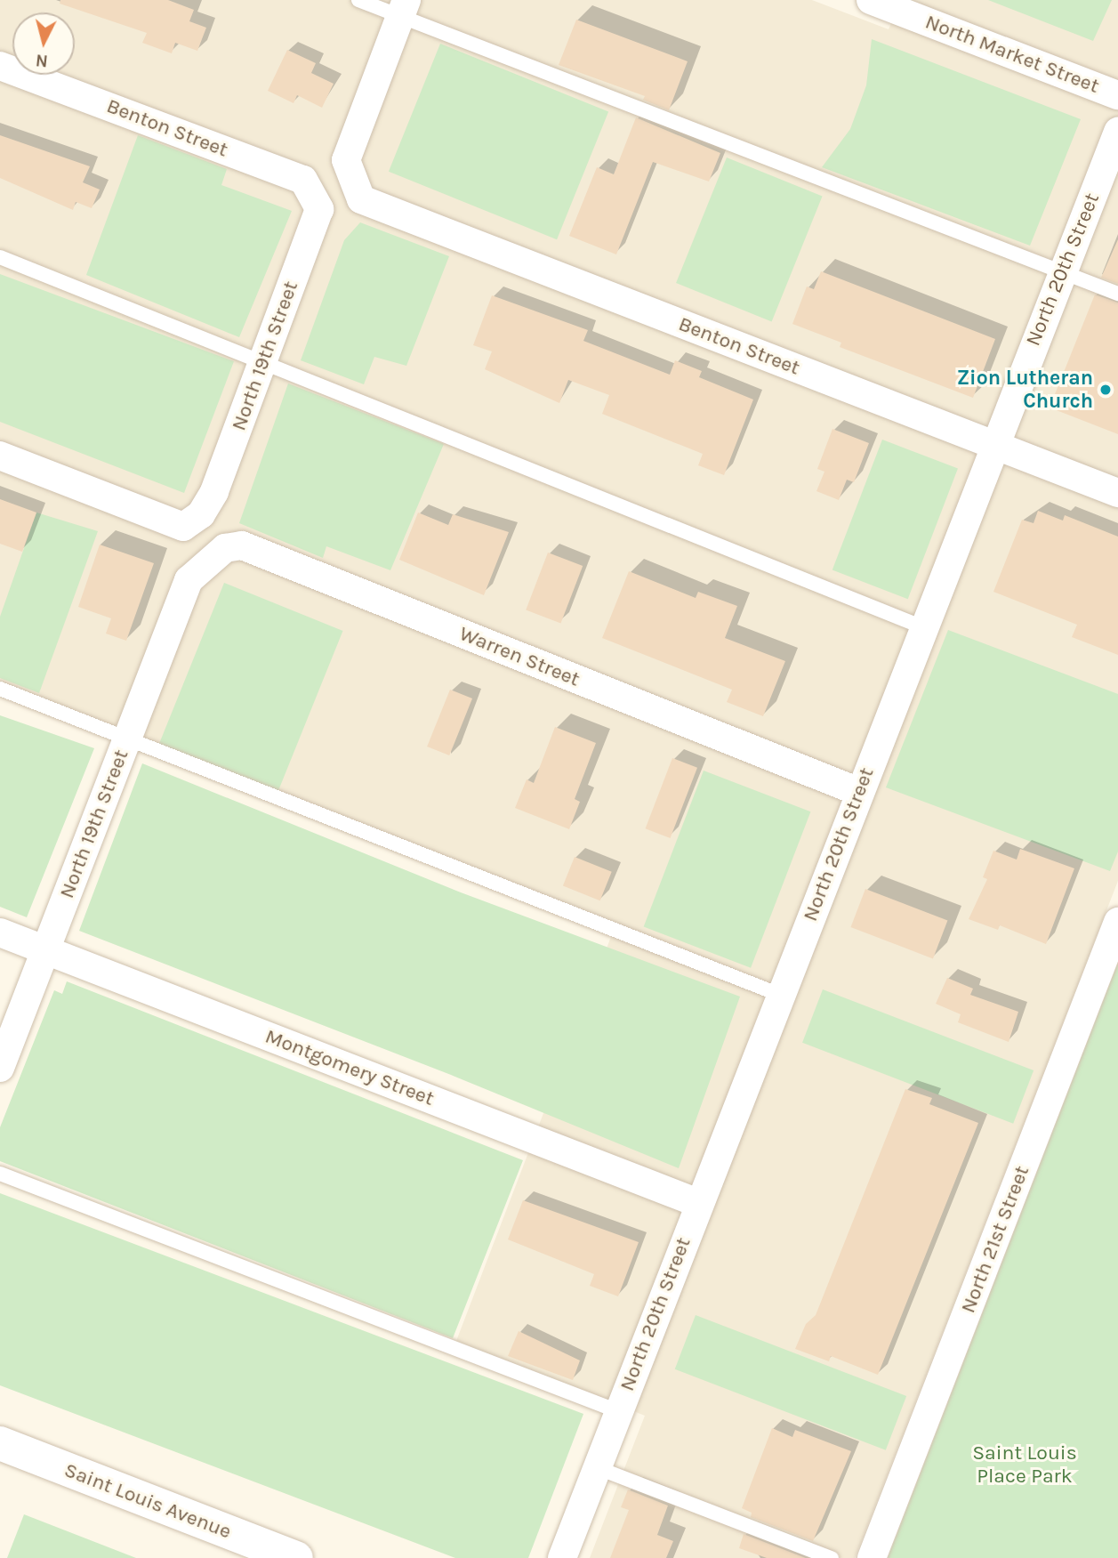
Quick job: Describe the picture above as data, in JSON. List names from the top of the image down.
{
  "streets": {
    "street": [
      "North Market Street",
      "Benton Street",
      "North 20th Street",
      "North 19th Street",
      "Warren Street",
      "Montgomery Street",
      "North 21st Street",
      "Saint Louis Avenue"
    ]
  },
  "crossings": [
    ["Benton Street", "North 20th Street"],
    ["Benton Street", "North 19th Street"],
    ["North 20th Street", "Warren Street"],
    ["North 20th Street", "Montgomery Street"],
    ["North 19th Street", "Warren Street"],
    ["North 19th Street", "Montgomery Street"]
  ],
  "parks": ["Saint Louis Place Park"],
  "places": ["Zion Lutheran Church"],
  "north": "bottom"
}
